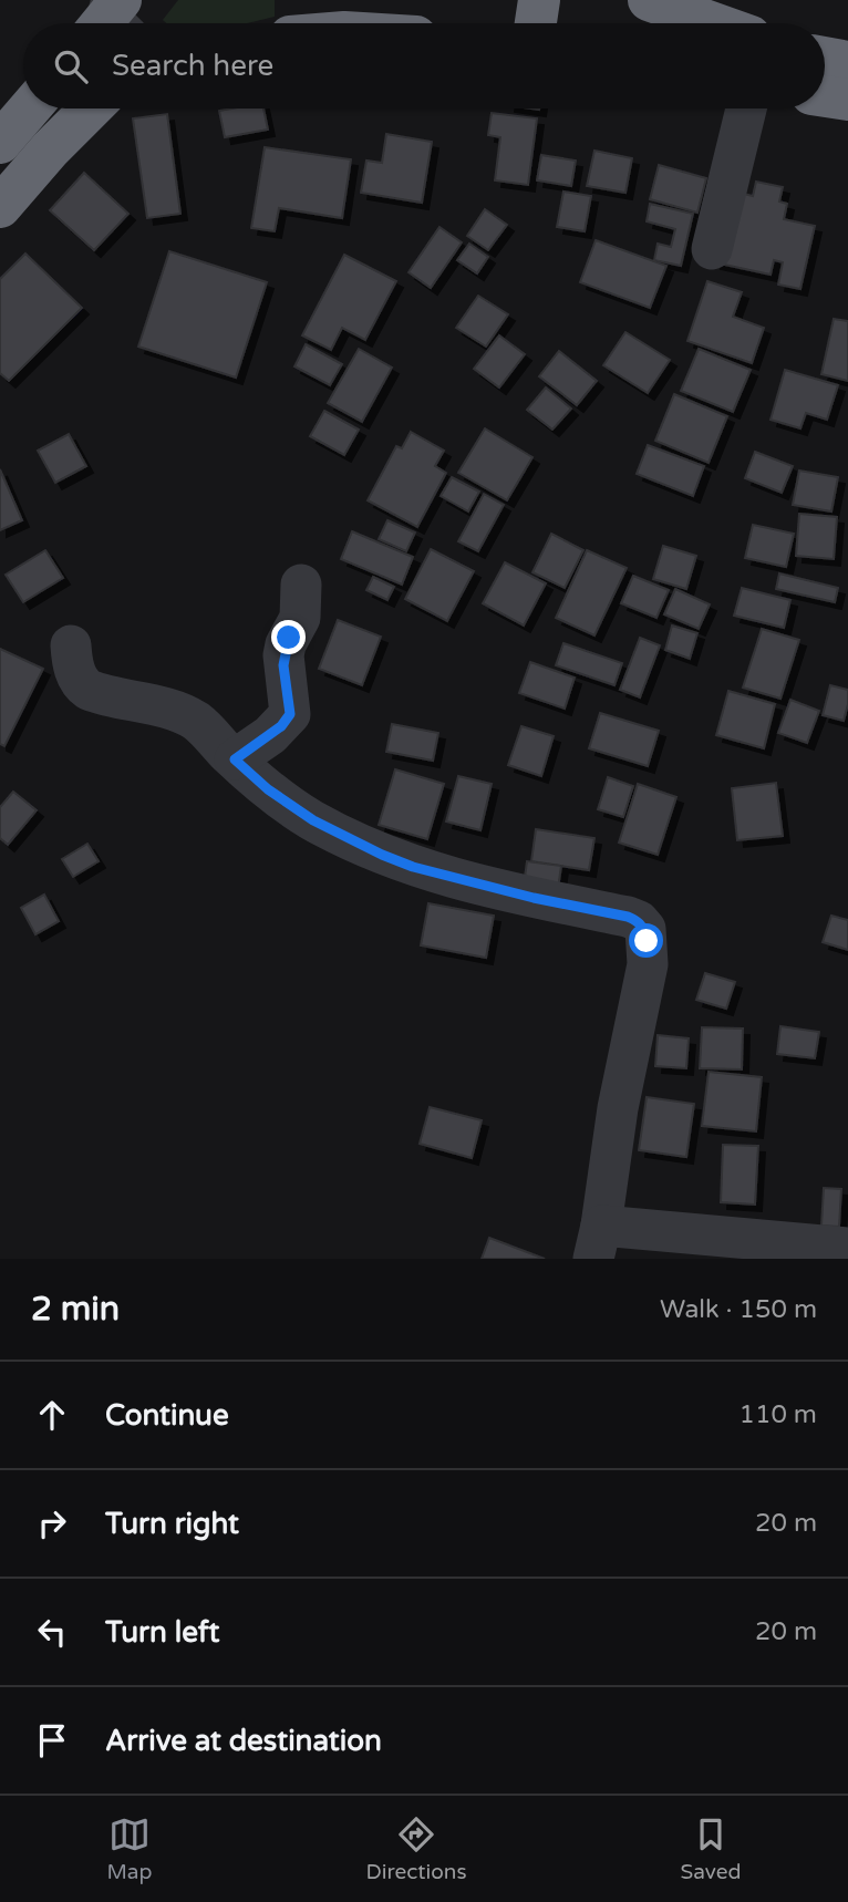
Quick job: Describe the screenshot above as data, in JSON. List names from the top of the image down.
{
  "page": {
    "search": "Search here",
    "heading": ["2 min", "Walk · 150 m"],
    "list": [
      ["Continue", "110 m"],
      ["Turn right", "20 m"],
      ["Turn left", "20 m"],
      "Arrive at destination"
    ],
    "nav": ["Map", "Directions", "Saved"]
  }
}
